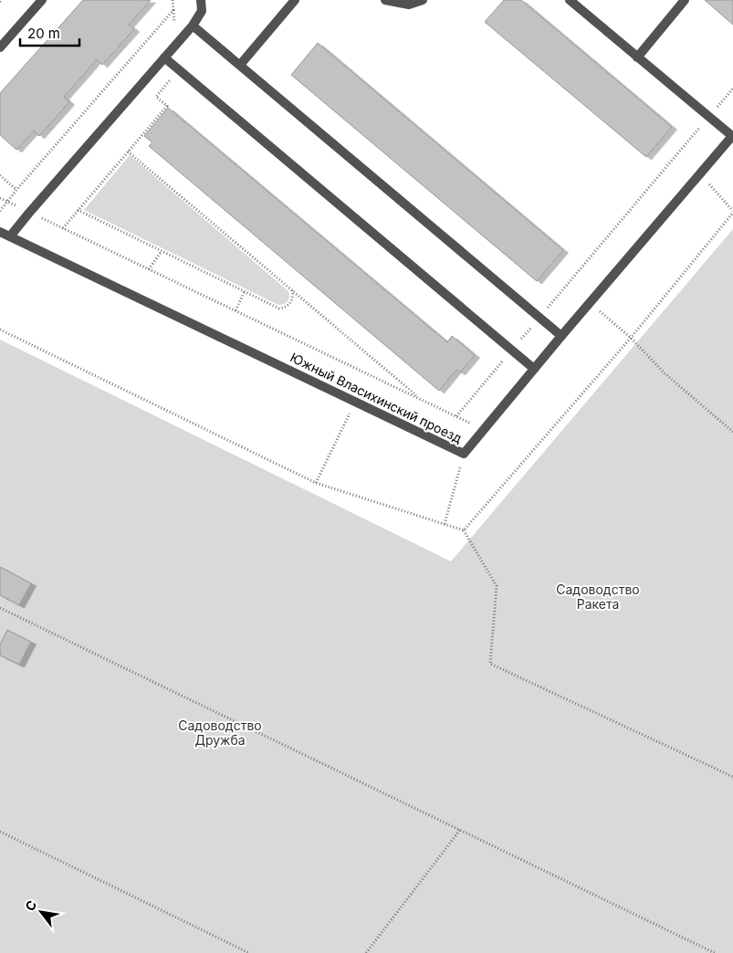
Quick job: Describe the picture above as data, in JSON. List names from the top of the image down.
{
  "streets": {
    "street": ["Южный Власихинский проезд"]
  },
  "parks": ["Садоводство Ракета", "Садоводство Дружба"],
  "scale_bar": "20 m",
  "north": "top left"
}
